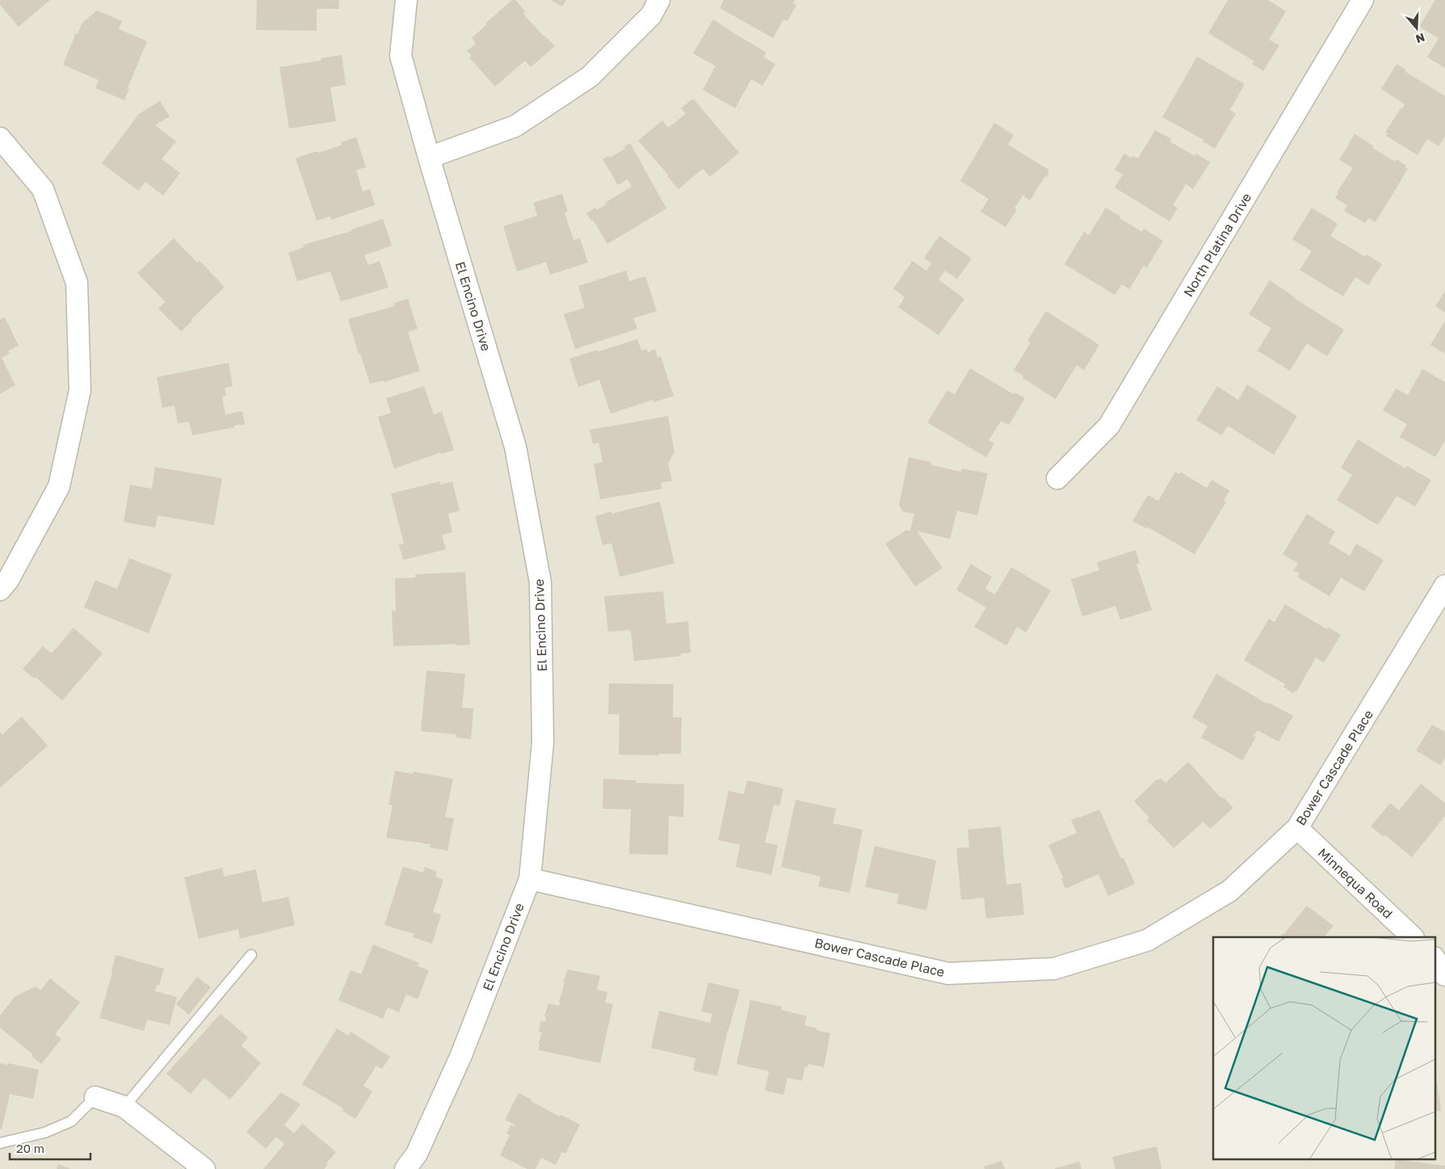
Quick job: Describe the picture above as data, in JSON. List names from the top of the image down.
{
  "streets": {
    "street": [
      "North Platina Drive",
      "El Encino Drive",
      "Bower Cascade Place",
      "Minnequa Road"
    ]
  },
  "crossings": [
    ["El Encino Drive", "Bower Cascade Place"],
    ["Bower Cascade Place", "Minnequa Road"]
  ],
  "scale_bar": "20 m",
  "north": "bottom"
}
